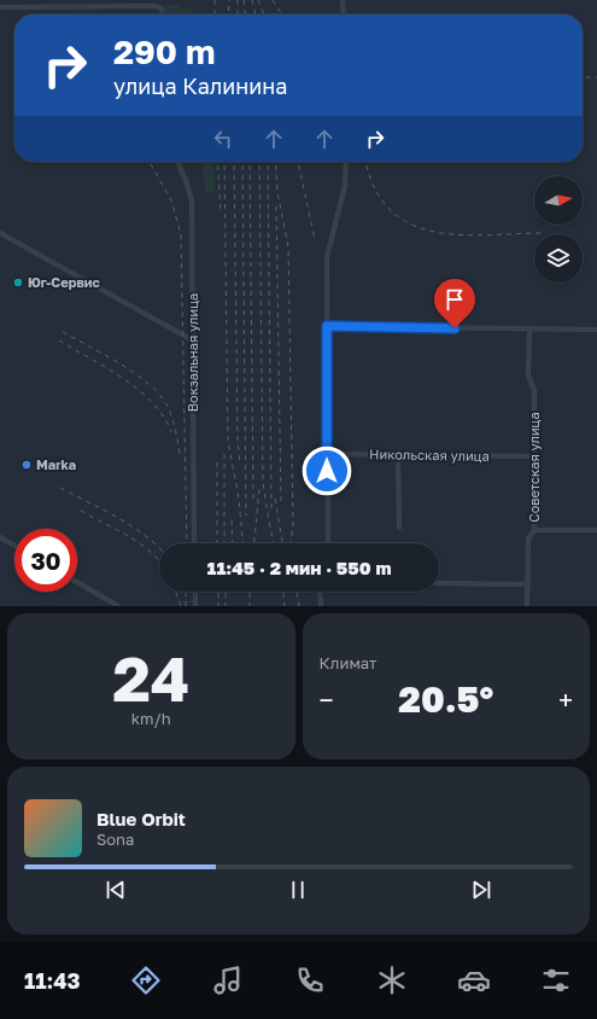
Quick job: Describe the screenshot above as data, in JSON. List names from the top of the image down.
{
  "streets": {
    "street": ["Вокзальная улица", "Никольская улица", "Советская улица"]
  },
  "crossings": [
    ["Никольская улица", "Советская улица"]
  ],
  "places": ["Юг-Сервис", "Marka"],
  "north": "right",
  "page": {
    "turn": ["290 m", "улица Калинина"],
    "limit": "30",
    "trip": "11:45 · 2 мин · 550 m",
    "tile": [
      ["24", "km/h"],
      "Климат"
    ],
    "heat": ["−", "20.5°", "+"],
    "song": ["Blue Orbit", "Sona"],
    "tabs": "11:43"
  }
}
